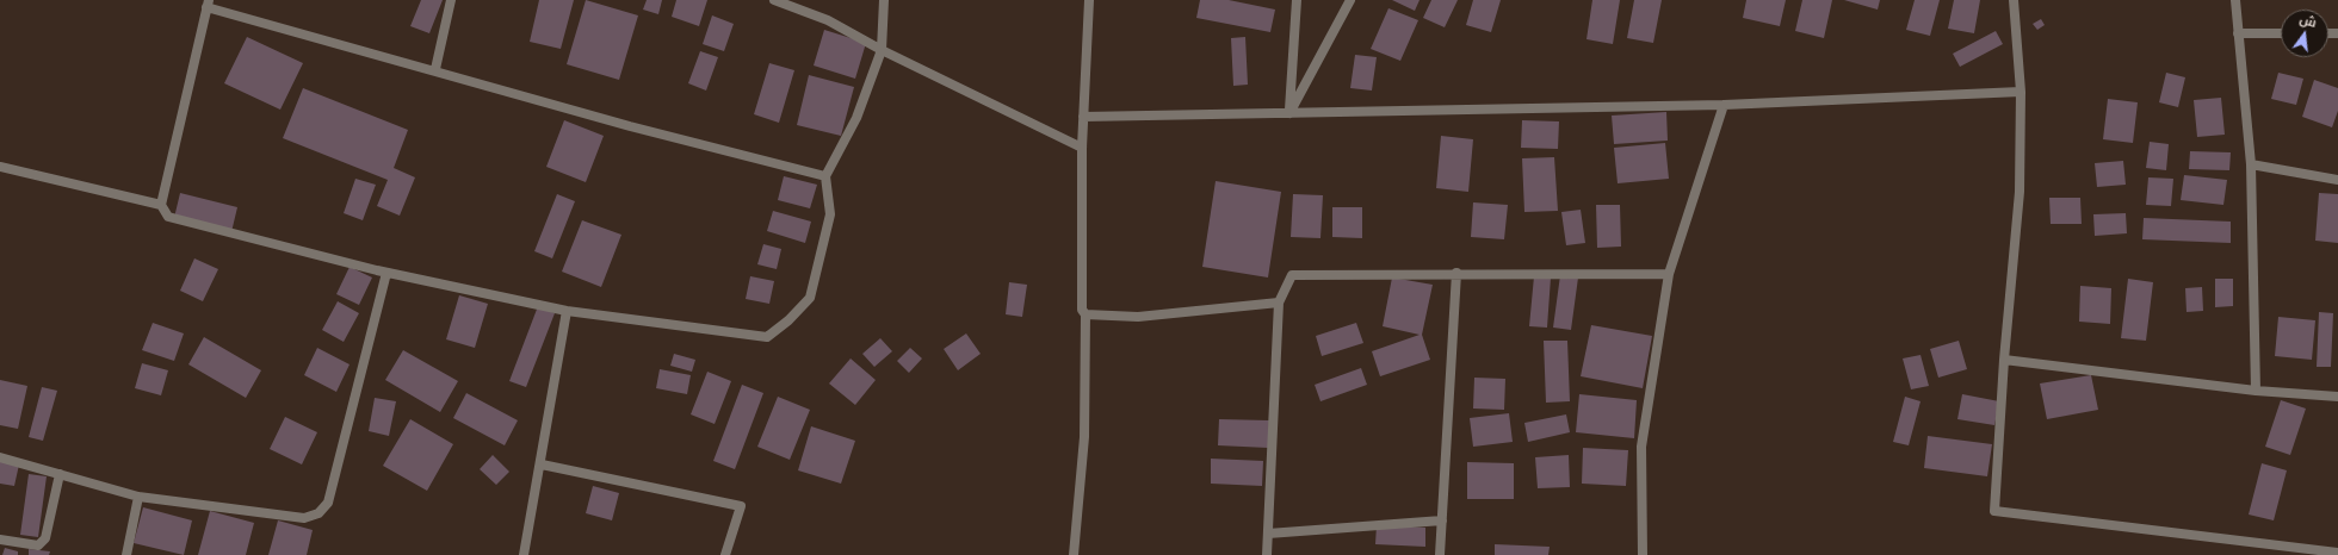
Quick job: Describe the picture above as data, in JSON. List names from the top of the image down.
{
  "north": "top"
}
